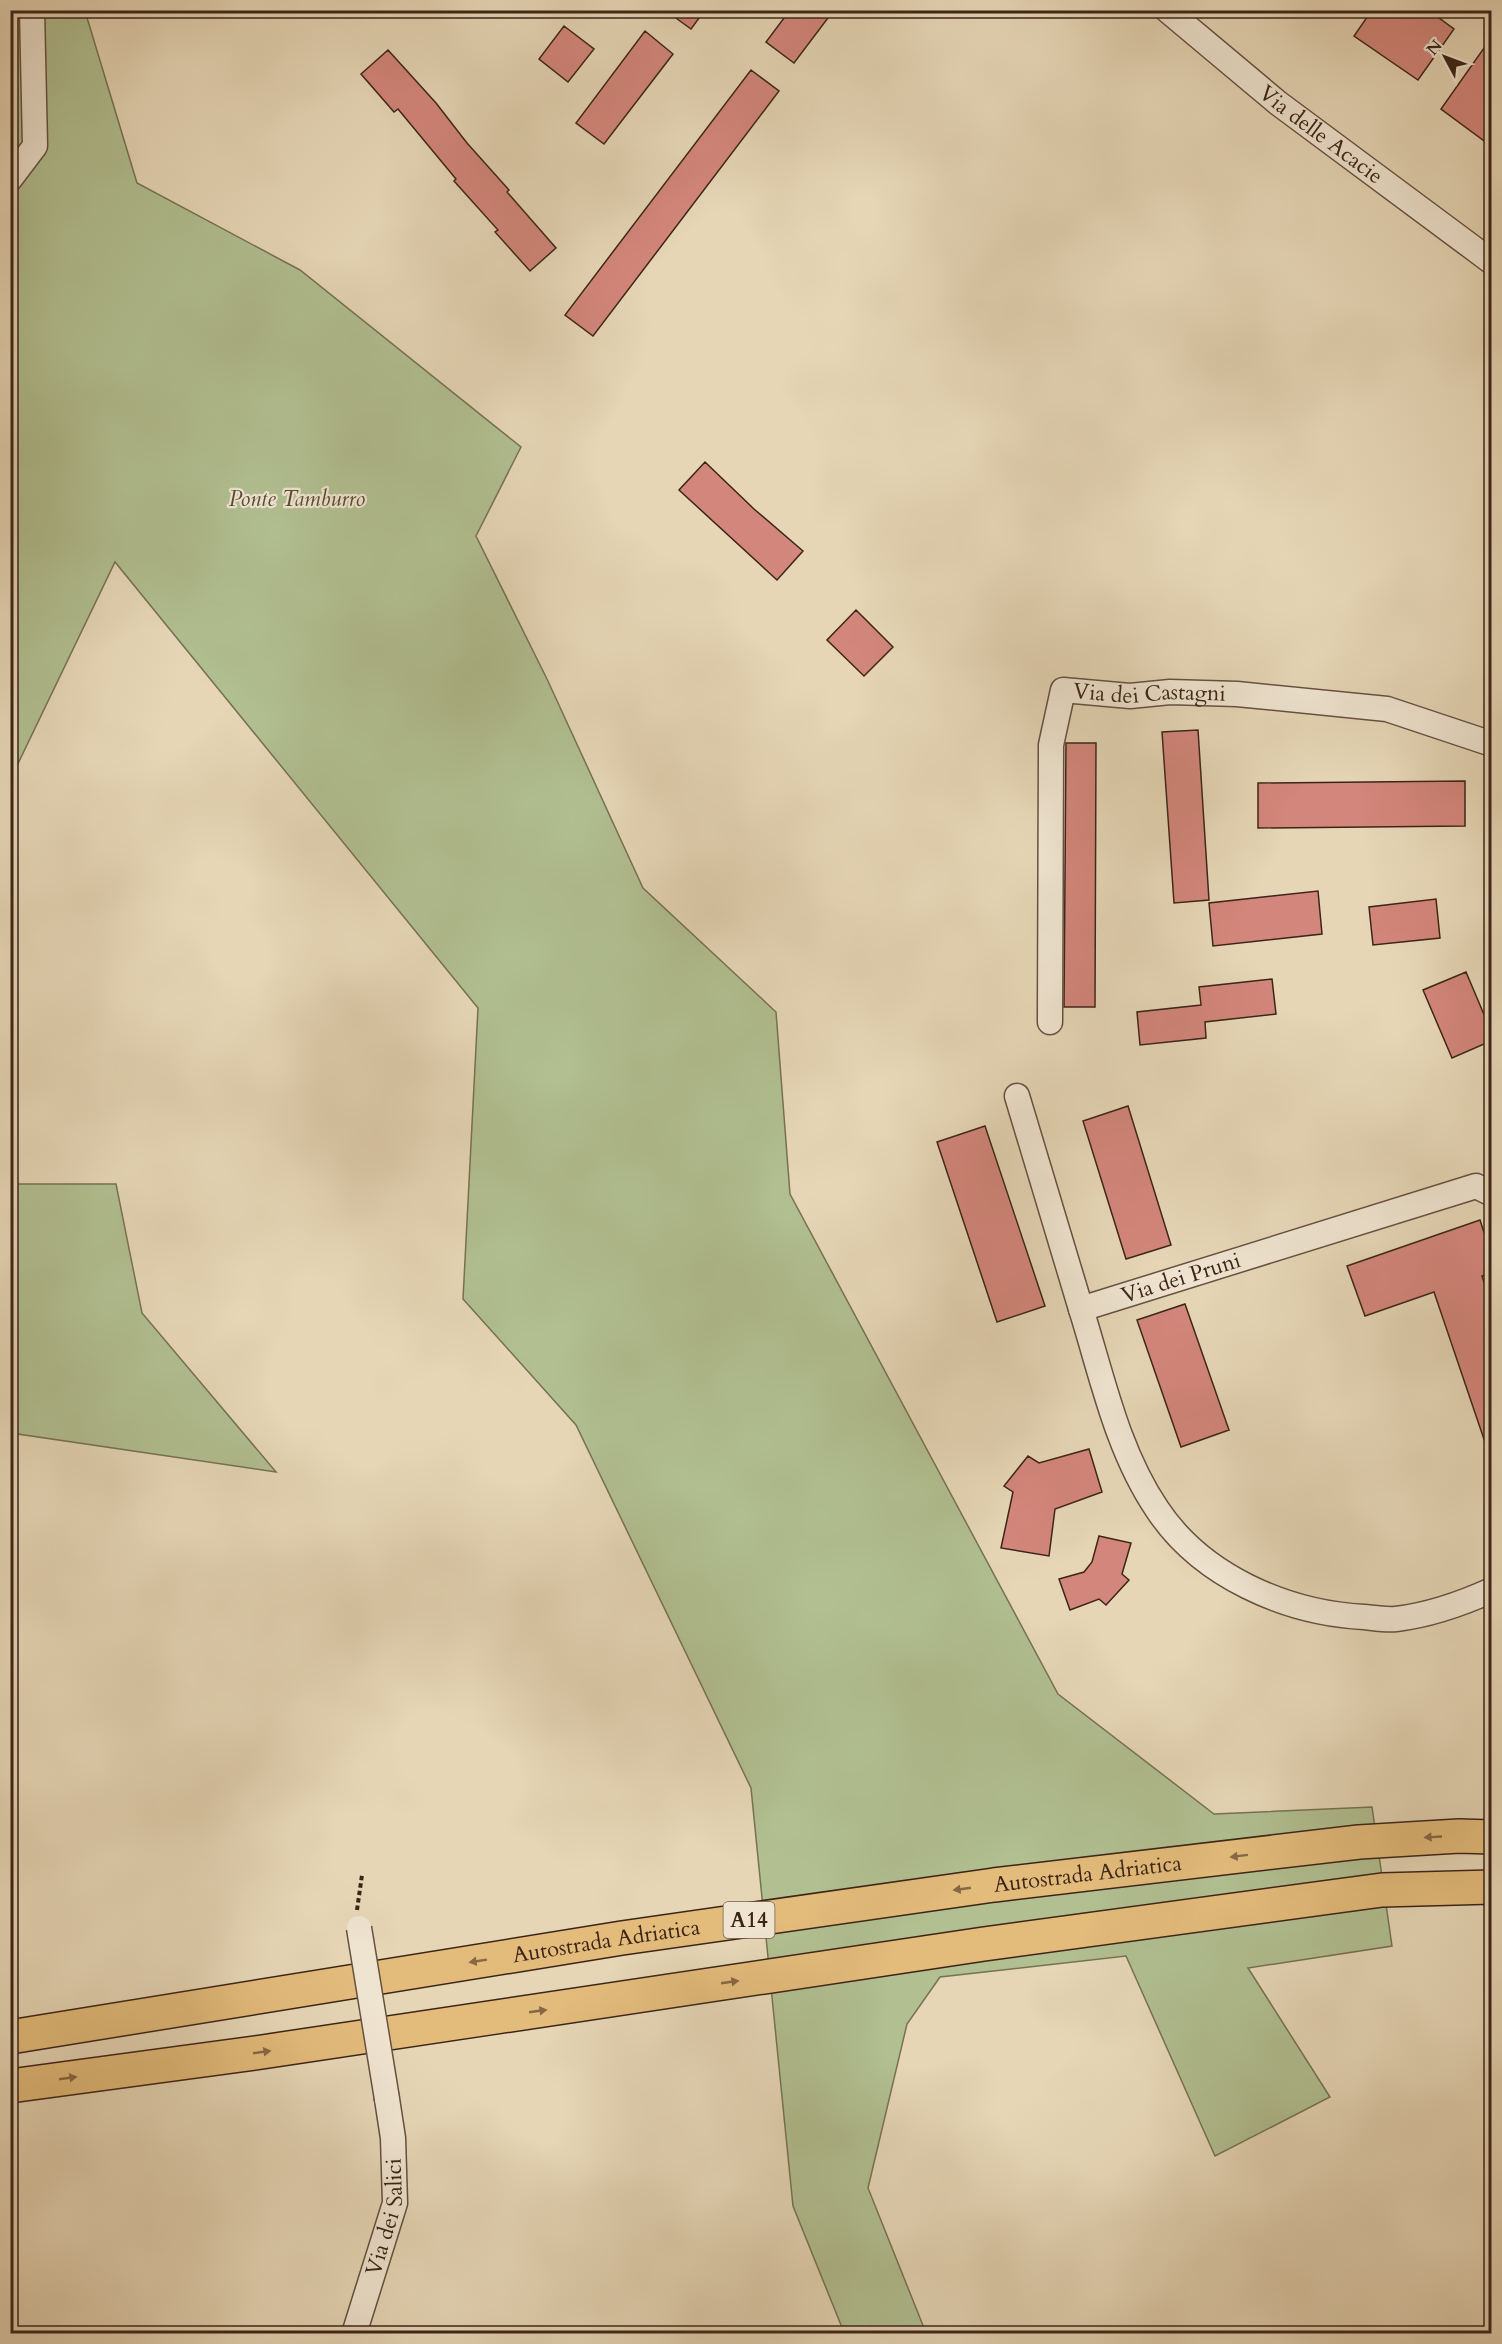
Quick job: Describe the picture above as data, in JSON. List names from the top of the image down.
{
  "streets": {
    "highway": ["Autostrada Adriatica", "A14"],
    "street": [
      "Via delle Acacie",
      "Via dei Castagni",
      "Via dei Pruni",
      "Via dei Salici"
    ]
  },
  "parks": ["Ponte Tamburro"],
  "north": "top left"
}
